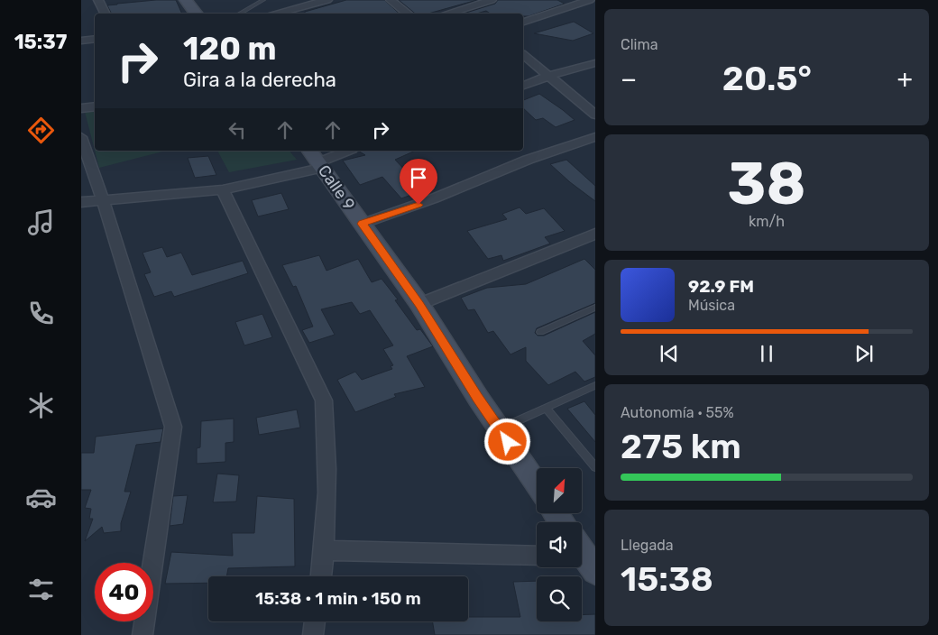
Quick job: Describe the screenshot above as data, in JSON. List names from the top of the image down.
{
  "streets": {
    "street": ["Calle 9"]
  },
  "north": "top right",
  "page": {
    "tabs": "15:37",
    "tile": [
      "Clima",
      ["38", "km/h"],
      ["Autonomía · 55%", "275 km"],
      ["Llegada", "15:38"]
    ],
    "turn": ["120 m", "Gira a la derecha"],
    "heat": ["−", "20.5°", "+"],
    "song": ["92.9 FM", "Música"],
    "limit": "40",
    "trip": "15:38 · 1 min · 150 m"
  }
}
